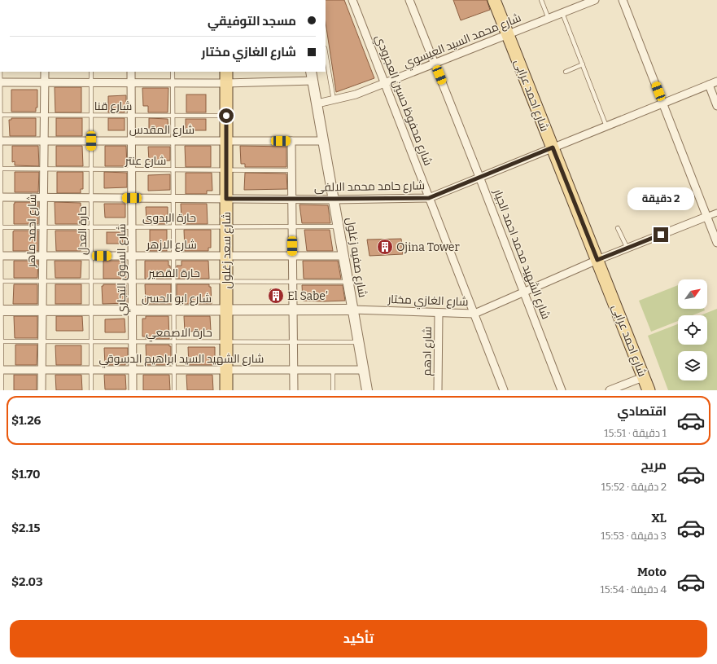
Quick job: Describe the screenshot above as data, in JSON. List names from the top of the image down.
{
  "streets": {
    "main road": ["شارع احمد عرابى", "شارع سعد زغلول"],
    "street": [
      "شارع محمد السيد العيسوي",
      "شارع محفوظ حسين العجرودي",
      "شارع المقدس",
      "شارع حامد محمد الالفى",
      "شارع احمد ماهر",
      "شارع الازهر",
      "شارع الشهيد محمد احمد الجيار",
      "شارع صفيه زغلول",
      "شارع السوق التجاري",
      "شارع ابو الحسن",
      "شارع الغازي مختار",
      "شارع ادهم",
      "شارع الشهيد السيد ابراهيم الدسوقي"
    ],
    "lane": [
      "شارع قنا",
      "شارع عنتر",
      "حارة البدوى",
      "حارة العدل",
      "حارة القصير",
      "حارة الاصمعي"
    ]
  },
  "crossings": [
    ["شارع محمد السيد العيسوي", "شارع احمد عرابى"],
    ["شارع محمد السيد العيسوي", "شارع محفوظ حسين العجرودي"],
    ["شارع محمد السيد العيسوي", "شارع الشهيد محمد احمد الجيار"],
    ["شارع محمد السيد العيسوي", "شارع صفيه زغلول"],
    ["شارع احمد عرابى", "شارع حامد محمد الالفى"],
    ["شارع احمد عرابى", "شارع الغازي مختار"],
    ["شارع محفوظ حسين العجرودي", "شارع حامد محمد الالفى"],
    ["شارع محفوظ حسين العجرودي", "شارع الغازي مختار"],
    ["شارع قنا", "شارع احمد ماهر"],
    ["شارع قنا", "حارة العدل"],
    ["شارع قنا", "شارع سعد زغلول"],
    ["شارع قنا", "شارع السوق التجاري"],
    ["شارع المقدس", "شارع احمد ماهر"],
    ["شارع المقدس", "حارة العدل"],
    ["شارع المقدس", "شارع سعد زغلول"],
    ["شارع المقدس", "شارع صفيه زغلول"],
    ["شارع المقدس", "شارع السوق التجاري"],
    ["شارع عنتر", "شارع احمد ماهر"],
    ["شارع عنتر", "حارة العدل"],
    ["شارع عنتر", "شارع سعد زغلول"],
    ["شارع عنتر", "شارع السوق التجاري"],
    ["شارع حامد محمد الالفى", "شارع احمد ماهر"],
    ["شارع حامد محمد الالفى", "حارة العدل"],
    ["شارع حامد محمد الالفى", "شارع سعد زغلول"],
    ["شارع حامد محمد الالفى", "شارع الشهيد محمد احمد الجيار"],
    ["شارع حامد محمد الالفى", "شارع صفيه زغلول"],
    ["شارع حامد محمد الالفى", "شارع السوق التجاري"],
    ["حارة البدوى", "شارع احمد ماهر"],
    ["حارة البدوى", "حارة العدل"],
    ["حارة البدوى", "شارع سعد زغلول"],
    ["حارة البدوى", "شارع صفيه زغلول"],
    ["حارة البدوى", "شارع السوق التجاري"],
    ["شارع احمد ماهر", "شارع الازهر"],
    ["شارع احمد ماهر", "حارة القصير"],
    ["شارع احمد ماهر", "شارع ابو الحسن"],
    ["شارع احمد ماهر", "حارة الاصمعي"],
    ["شارع احمد ماهر", "شارع الشهيد السيد ابراهيم الدسوقي"],
    ["حارة العدل", "شارع الازهر"],
    ["حارة العدل", "حارة القصير"],
    ["حارة العدل", "شارع ابو الحسن"],
    ["حارة العدل", "حارة الاصمعي"],
    ["حارة العدل", "شارع الشهيد السيد ابراهيم الدسوقي"],
    ["شارع الازهر", "شارع سعد زغلول"],
    ["شارع الازهر", "شارع صفيه زغلول"],
    ["شارع الازهر", "شارع السوق التجاري"],
    ["شارع سعد زغلول", "حارة القصير"],
    ["شارع سعد زغلول", "شارع ابو الحسن"],
    ["شارع سعد زغلول", "حارة الاصمعي"],
    ["شارع سعد زغلول", "شارع الشهيد السيد ابراهيم الدسوقي"],
    ["شارع الشهيد محمد احمد الجيار", "شارع الغازي مختار"],
    ["شارع صفيه زغلول", "حارة القصير"],
    ["شارع صفيه زغلول", "شارع ابو الحسن"],
    ["شارع صفيه زغلول", "شارع الغازي مختار"],
    ["شارع صفيه زغلول", "حارة الاصمعي"],
    ["شارع صفيه زغلول", "شارع الشهيد السيد ابراهيم الدسوقي"],
    ["شارع السوق التجاري", "حارة القصير"],
    ["شارع السوق التجاري", "شارع ابو الحسن"],
    ["شارع السوق التجاري", "حارة الاصمعي"],
    ["شارع السوق التجاري", "شارع الشهيد السيد ابراهيم الدسوقي"],
    ["شارع ابو الحسن", "شارع الغازي مختار"],
    ["شارع الغازي مختار", "شارع ادهم"]
  ],
  "places": {
    "building": ["Ojina Tower", "El Sabe'"]
  },
  "north": "top right",
  "page": {
    "banner": ["مسجد التوفيقي", "شارع الغازي مختار"],
    "bubble": "2 دقيقة",
    "list": [
      {
        "name": "اقتصادي",
        "note": "1 دقيقة · 15:51",
        "value": "$1.26"
      },
      {
        "name": "مريح",
        "note": "2 دقيقة · 15:52",
        "value": "$1.70"
      },
      {
        "name": "XL",
        "note": "3 دقيقة · 15:53",
        "value": "$2.15"
      },
      {
        "name": "Moto",
        "note": "4 دقيقة · 15:54",
        "value": "$2.03"
      }
    ],
    "buttons": "تأكيد"
  }
}
